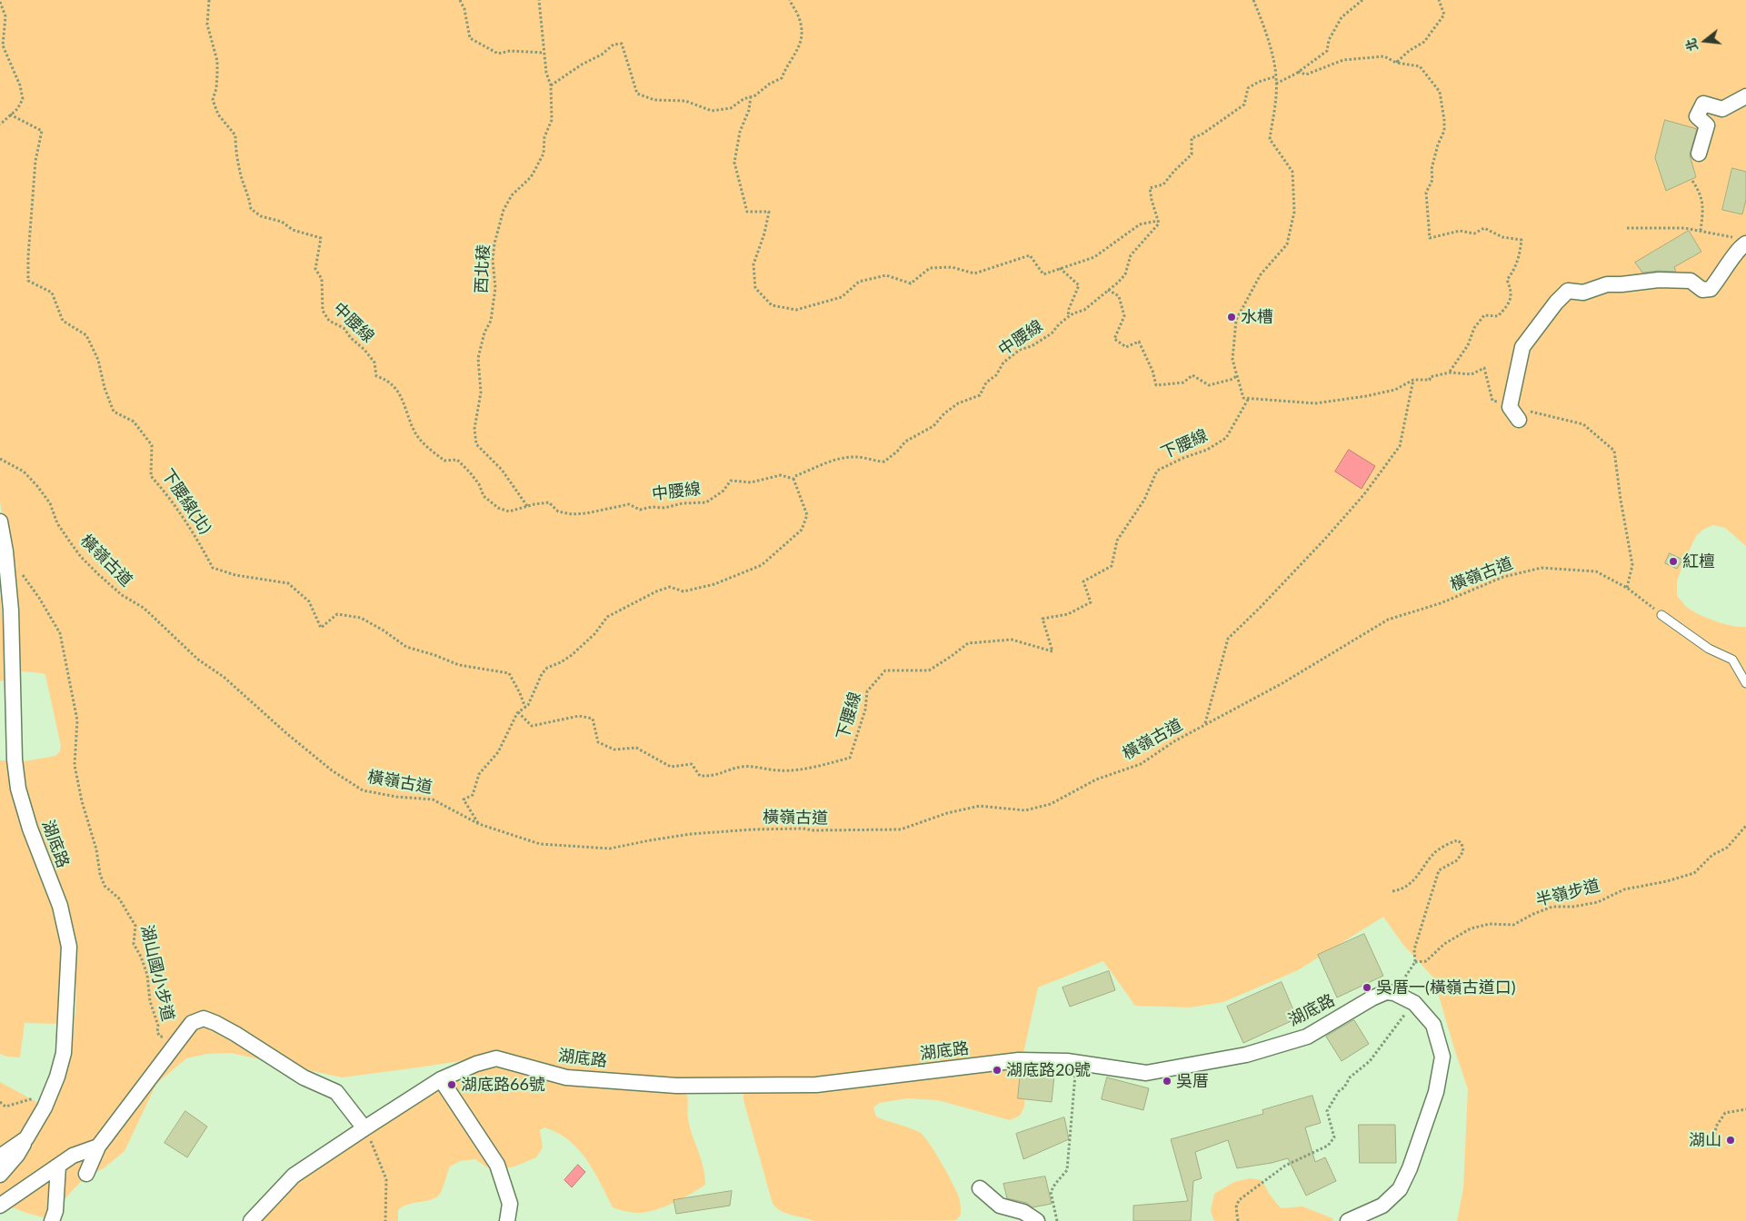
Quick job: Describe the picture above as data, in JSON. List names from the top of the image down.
{
  "streets": {
    "street": ["湖底路"],
    "path": [
      "西北稜",
      "中腰線",
      "下腰線",
      "下腰線(北)",
      "橫嶺古道",
      "半嶺步道",
      "湖山國小步道"
    ]
  },
  "crossings": [
    ["西北稜", "中腰線"]
  ],
  "places": [
    "水槽",
    "紅檀",
    "吳厝一(橫嶺古道口)",
    "湖底路20號",
    "吳厝",
    "湖底路66號",
    "湖山"
  ],
  "north": "left"
}
